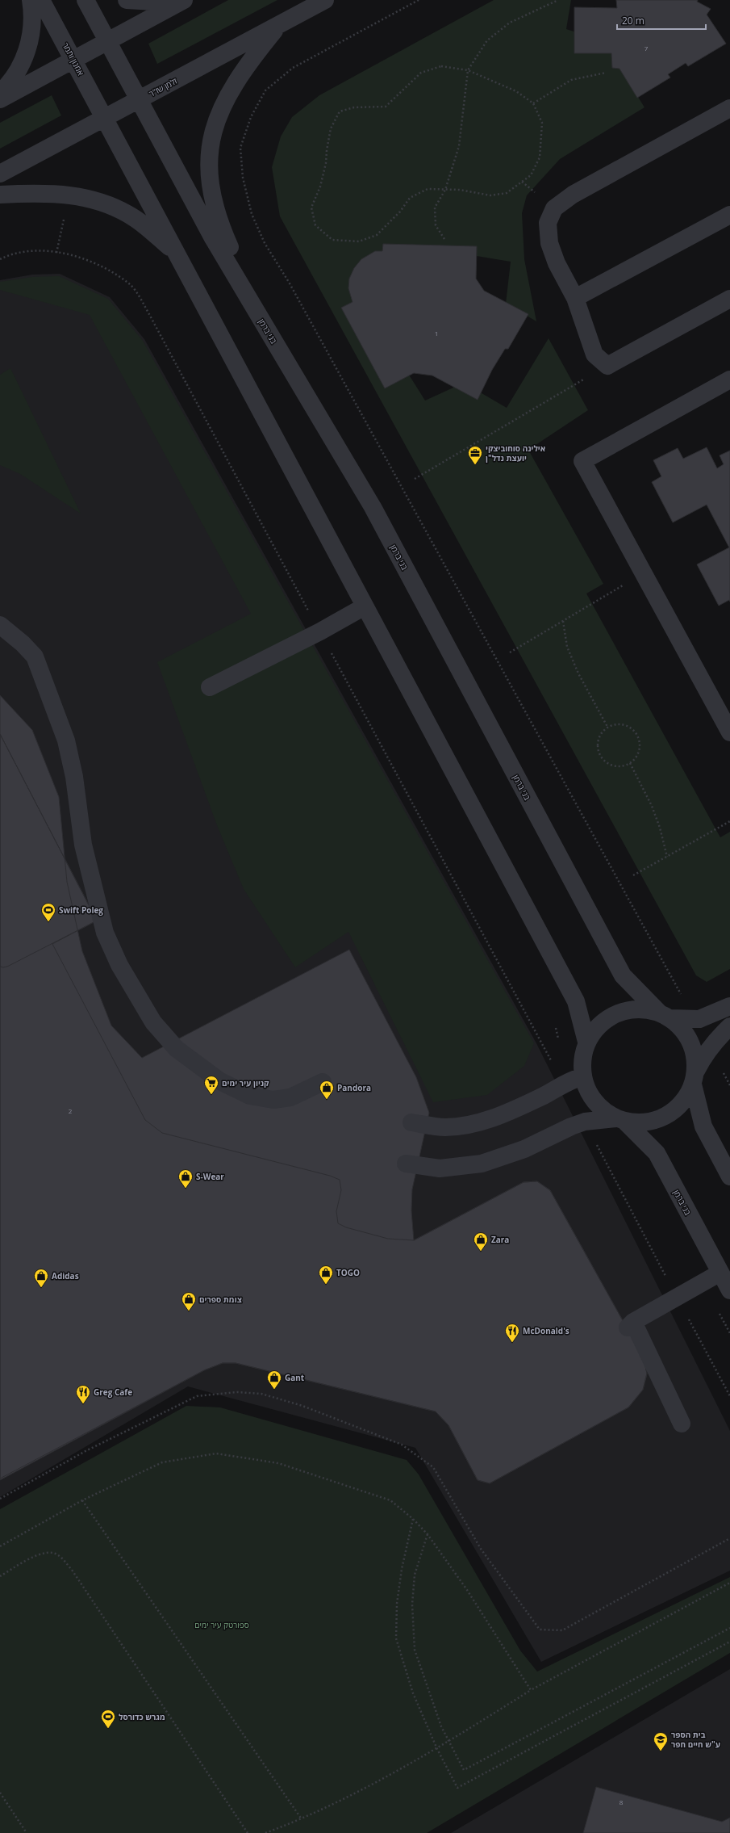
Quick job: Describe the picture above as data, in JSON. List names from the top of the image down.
{
  "streets": {
    "street": ["אמנון ותמר", "זלמן שז\"ר", "בני ברמן"]
  },
  "crossings": [
    ["אמנון ותמר", "זלמן שז\"ר"],
    ["זלמן שז\"ר", "בני ברמן"]
  ],
  "parks": ["ספורטק עיר ימים"],
  "places": {
    "office": ["אילינה סוחוביצקי יועצת נדל\"ן"],
    "sports": ["Swift Poleg", "מגרש כדורסל"],
    "supermarket": ["קניון עיר ימים"],
    "shop": [
      "Pandora",
      "S-Wear",
      "Zara",
      "TOGO",
      "Adidas",
      "צומת ספרים",
      "Gant"
    ],
    "restaurant": ["McDonald's", "Greg Cafe"],
    "school or university": ["בית הספר ע\"ש חיים חפר"]
  },
  "house_numbers": [
    "7",
    "1",
    "2",
    "8"
  ],
  "scale_bar": "20 m"
}
